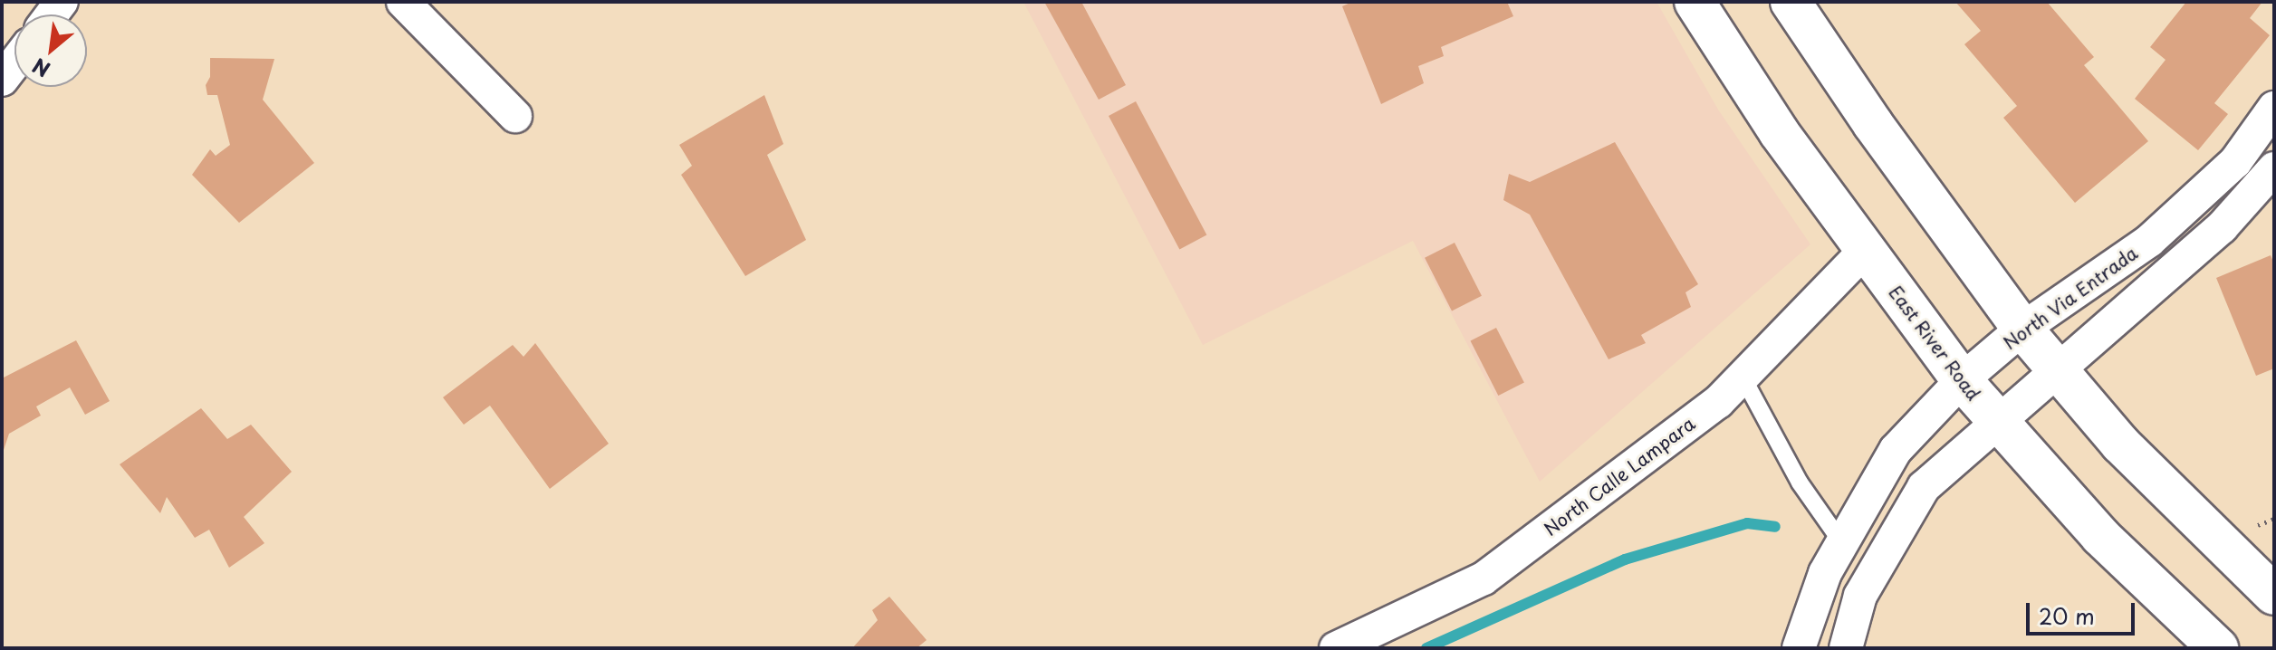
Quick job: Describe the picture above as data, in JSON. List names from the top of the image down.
{
  "streets": {
    "main road": ["East River Road"],
    "street": ["North Via Entrada", "North Calle Lampara"]
  },
  "crossings": [
    ["North Via Entrada", "East River Road"],
    ["East River Road", "North Calle Lampara"]
  ],
  "scale_bar": "20 m",
  "north": "bottom left"
}
